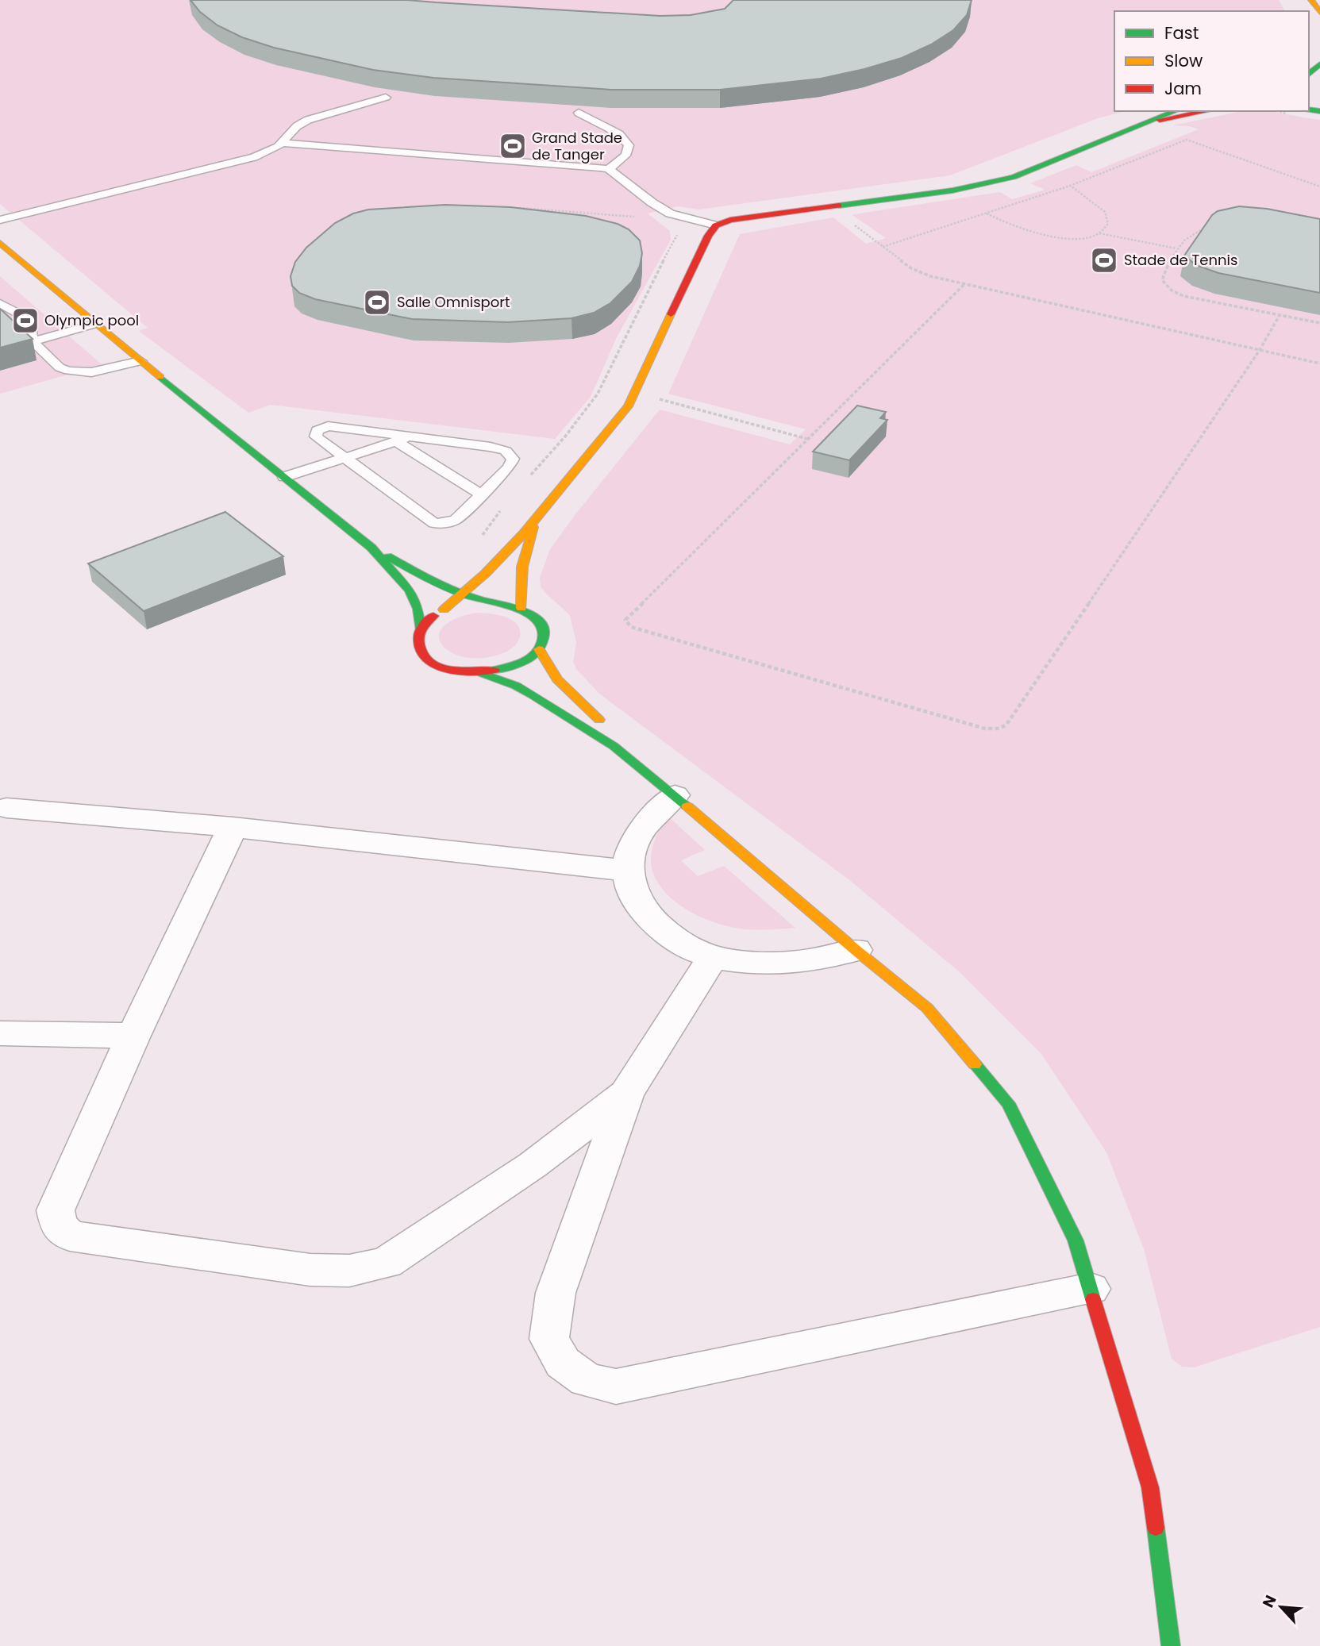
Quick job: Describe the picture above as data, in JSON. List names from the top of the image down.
{
  "places": {
    "sports": [
      "Grand Stade de Tanger",
      "Stade de Tennis",
      "Salle Omnisport",
      "Olympic pool"
    ]
  },
  "legend": ["Fast", "Slow", "Jam"],
  "north": "top left"
}
